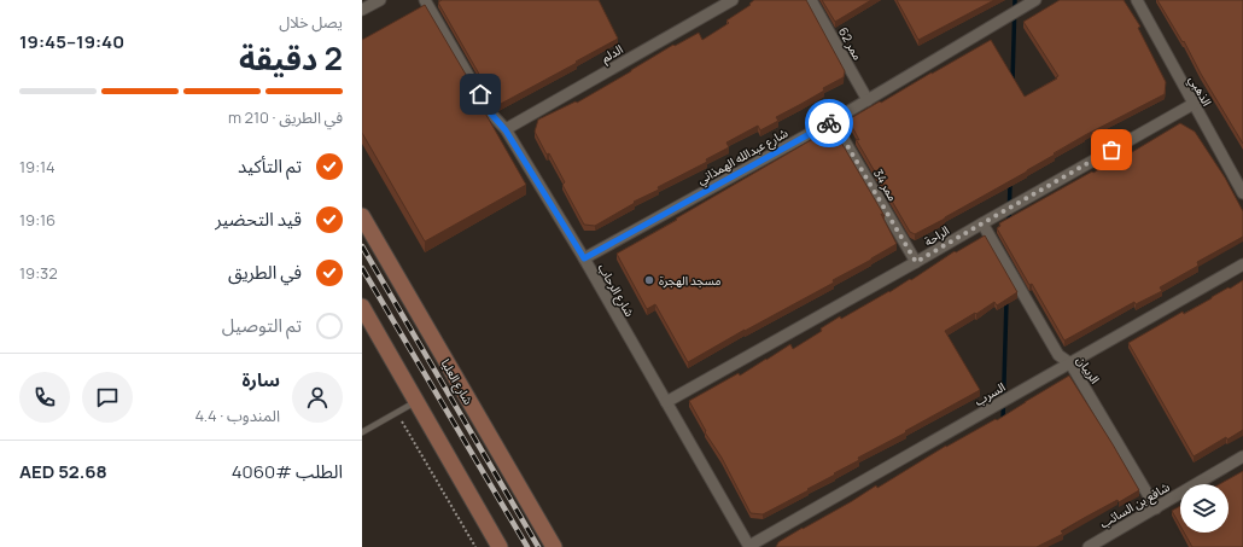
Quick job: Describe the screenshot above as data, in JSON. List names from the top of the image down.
{
  "streets": {
    "main road": ["شارع العليا"],
    "street": [
      "ممر 62",
      "الدلم",
      "الذهبي",
      "شارع عبدالله الهمذاني",
      "ممر 34",
      "الراحة",
      "شارع الرحاب",
      "الربيان",
      "السرب",
      "شافع بن السائب"
    ]
  },
  "crossings": [
    ["ممر 62", "شارع عبدالله الهمذاني"],
    ["الدلم", "شارع الرحاب"],
    ["الذهبي", "الراحة"],
    ["شارع عبدالله الهمذاني", "ممر 34"],
    ["شارع عبدالله الهمذاني", "شارع الرحاب"],
    ["ممر 34", "الراحة"],
    ["الراحة", "شارع الرحاب"],
    ["الراحة", "الربيان"],
    ["شارع الرحاب", "السرب"],
    ["الربيان", "السرب"],
    ["الربيان", "شافع بن السائب"]
  ],
  "places": ["مسجد الهجرة"],
  "page": {
    "heading": ["2 دقيقة", "يصل خلال", "19:40–19:45"],
    "panel": [
      "سارة",
      "المندوب · 4.4",
      "الطلب #4060",
      "AED 52.68"
    ],
    "bar": "في الطريق · 210 m",
    "list": [
      ["تم التأكيد", "19:14"],
      ["قيد التحضير", "19:16"],
      ["في الطريق", "19:32"],
      "تم التوصيل"
    ]
  }
}
